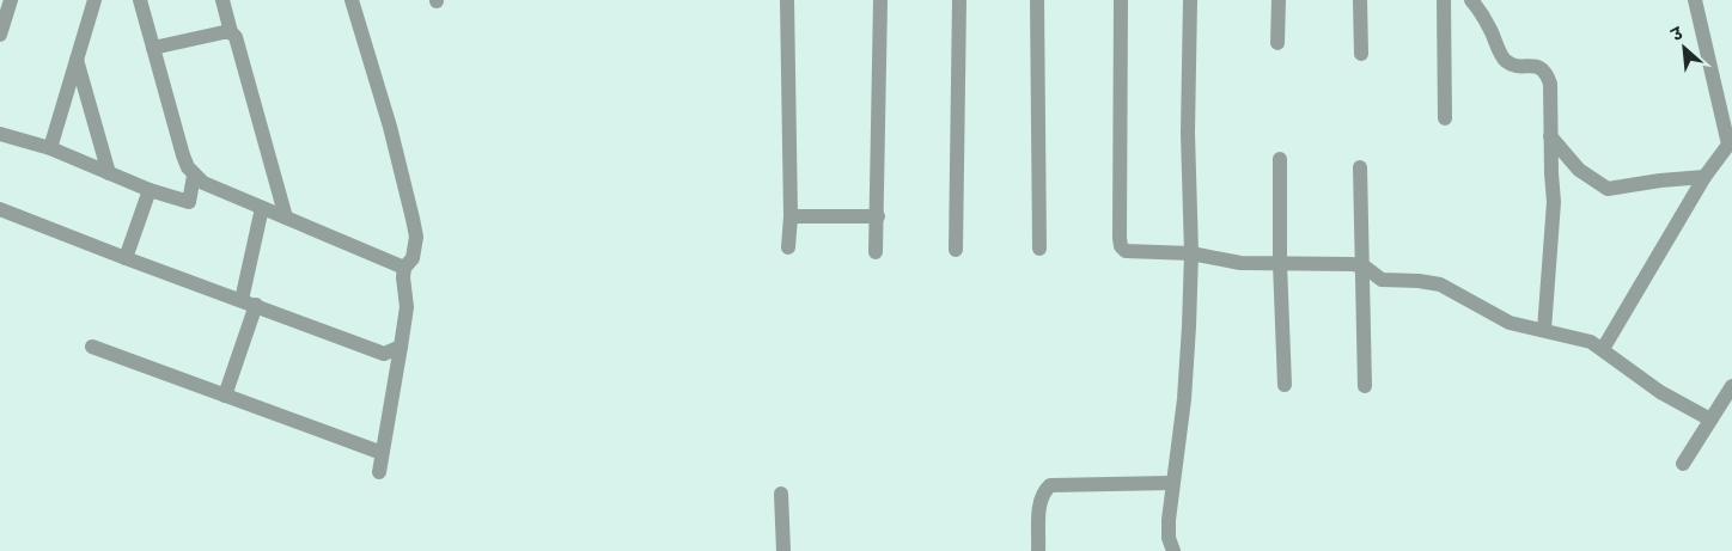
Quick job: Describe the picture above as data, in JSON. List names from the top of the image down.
{
  "north": "top left"
}
